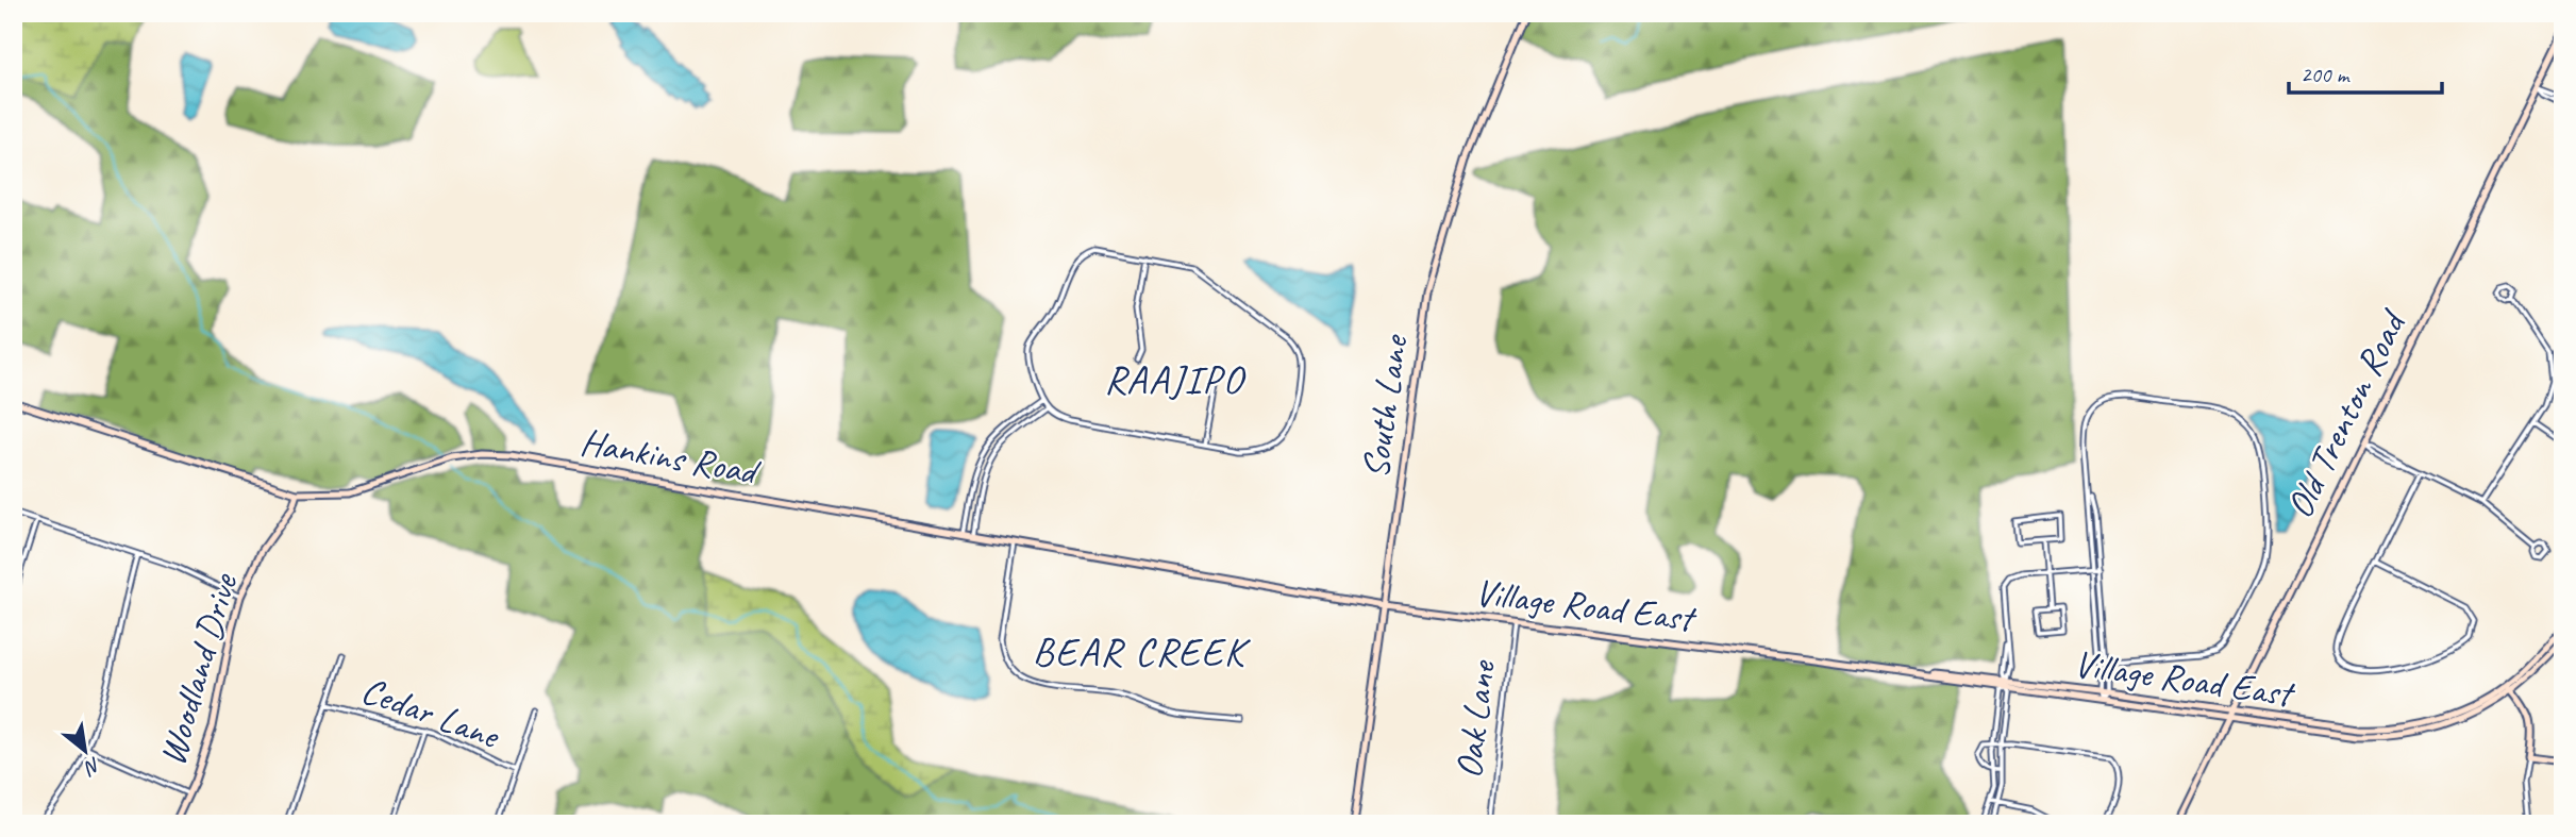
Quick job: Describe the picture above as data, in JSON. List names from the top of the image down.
{
  "streets": {
    "main road": [
      "South Lane",
      "Old Trenton Road",
      "Hankins Road",
      "Village Road East",
      "Woodland Drive"
    ],
    "street": ["Cedar Lane", "Oak Lane"]
  },
  "crossings": [
    ["South Lane", "Village Road East"],
    ["Old Trenton Road", "Village Road East"],
    ["Hankins Road", "Village Road East"],
    ["Hankins Road", "Woodland Drive"],
    ["Village Road East", "Oak Lane"]
  ],
  "districts": ["RAAJIPO", "BEAR CREEK"],
  "scale_bar": "200 m",
  "north": "bottom right"
}
